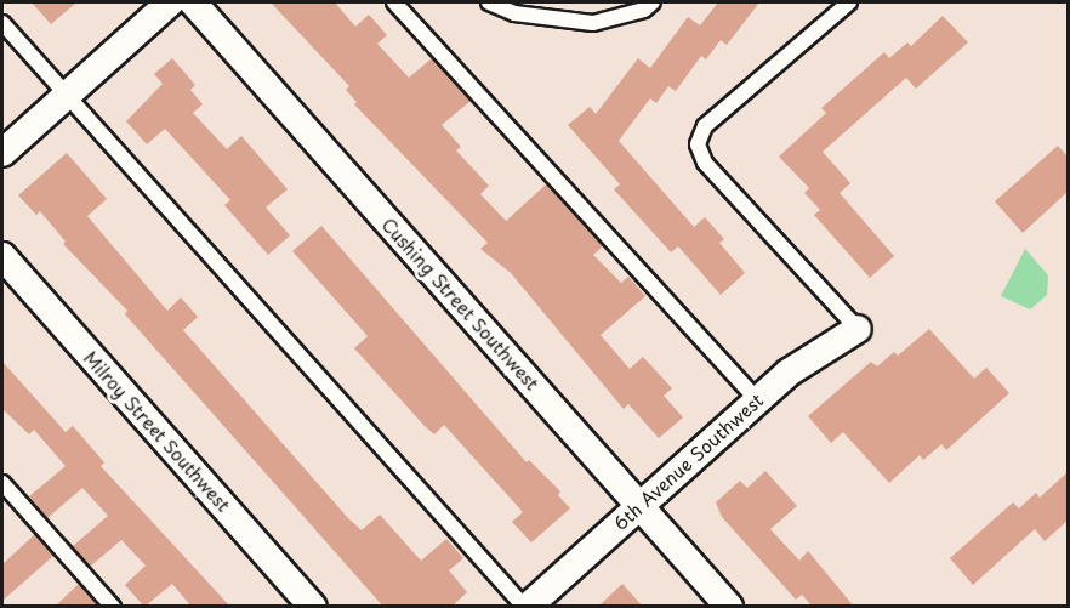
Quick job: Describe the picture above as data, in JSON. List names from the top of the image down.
{
  "streets": {
    "street": ["Cushing Street Southwest", "Milroy Street Southwest", "6th Avenue Southwest"]
  },
  "crossings": [
    ["Cushing Street Southwest", "6th Avenue Southwest"]
  ]
}
